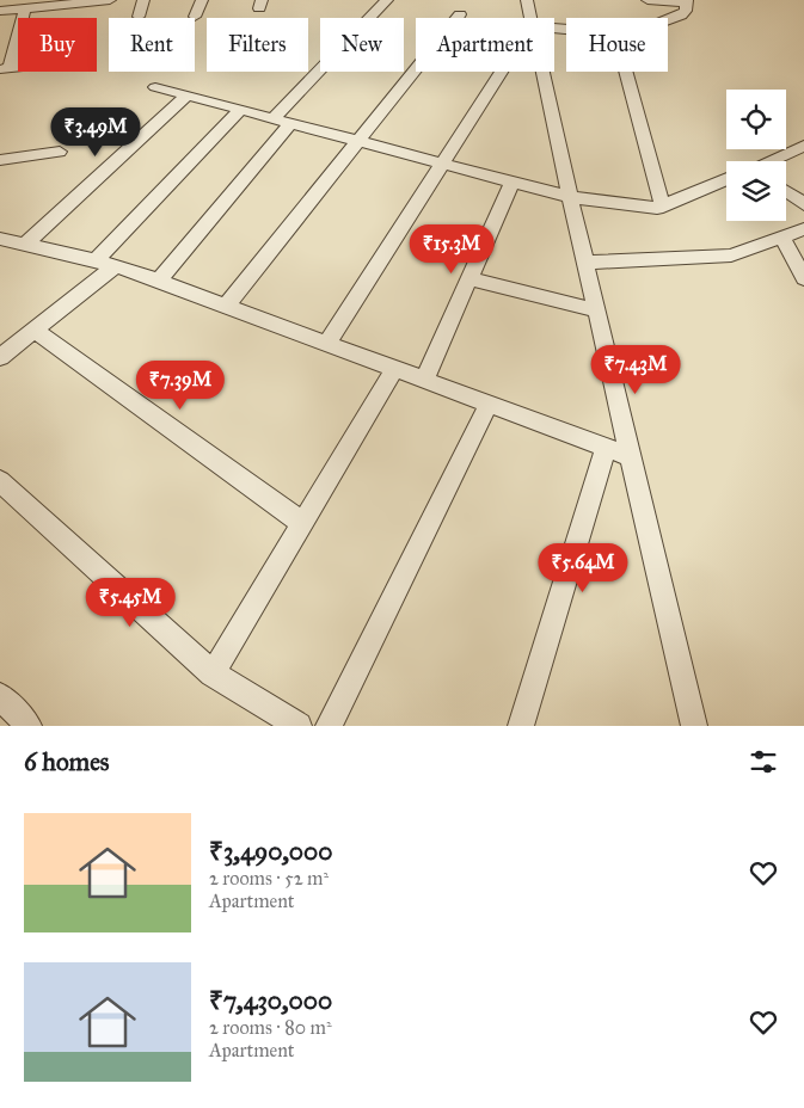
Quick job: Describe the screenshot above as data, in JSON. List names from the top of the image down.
{
  "page": {
    "chip": [
      "Buy",
      "Rent",
      "Filters",
      "New",
      "Apartment",
      "House"
    ],
    "price": [
      "₹3.49M",
      "₹15.3M",
      "₹7.43M",
      "₹7.39M",
      "₹5.64M",
      "₹5.45M"
    ],
    "heading": "6 homes",
    "list": [
      {
        "name": "₹3,490,000",
        "note": "2 rooms · 52 m² · Apartment"
      },
      {
        "name": "₹7,430,000",
        "note": "2 rooms · 80 m² · Apartment"
      }
    ]
  }
}
